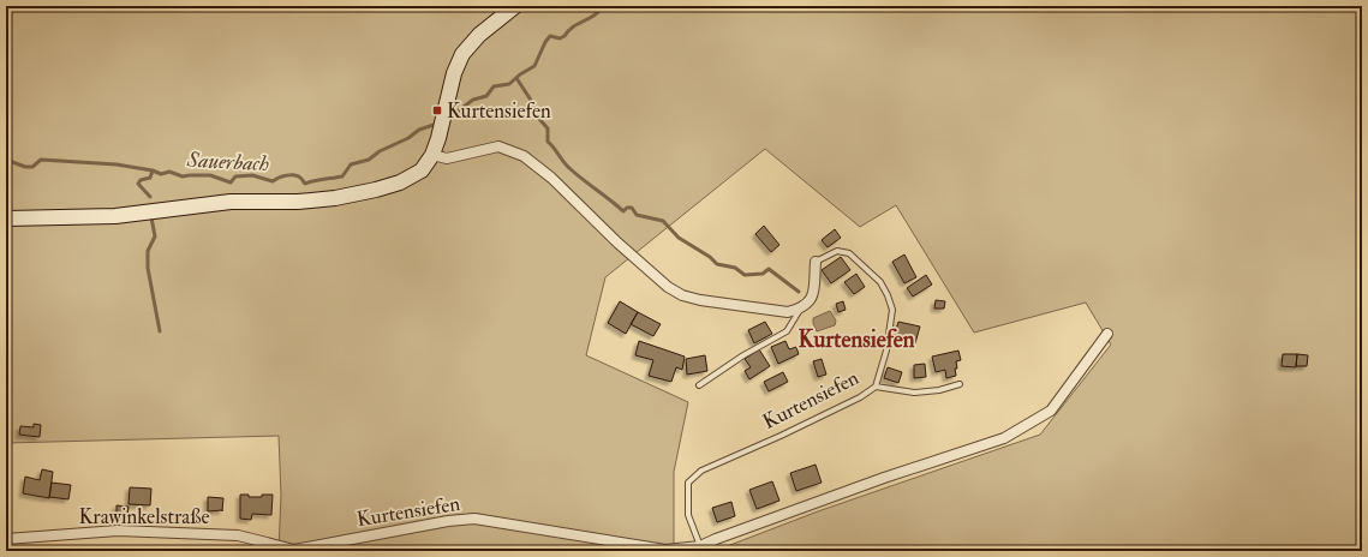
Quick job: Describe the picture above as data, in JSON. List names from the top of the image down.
{
  "streets": {
    "street": ["Kurtensiefen", "Krawinkelstraße"]
  },
  "crossings": [
    ["Kurtensiefen", "Krawinkelstraße"]
  ],
  "districts": ["Kurtensiefen"],
  "water": ["Sauerbach"],
  "places": {
    "transit": ["Kurtensiefen"]
  }
}
